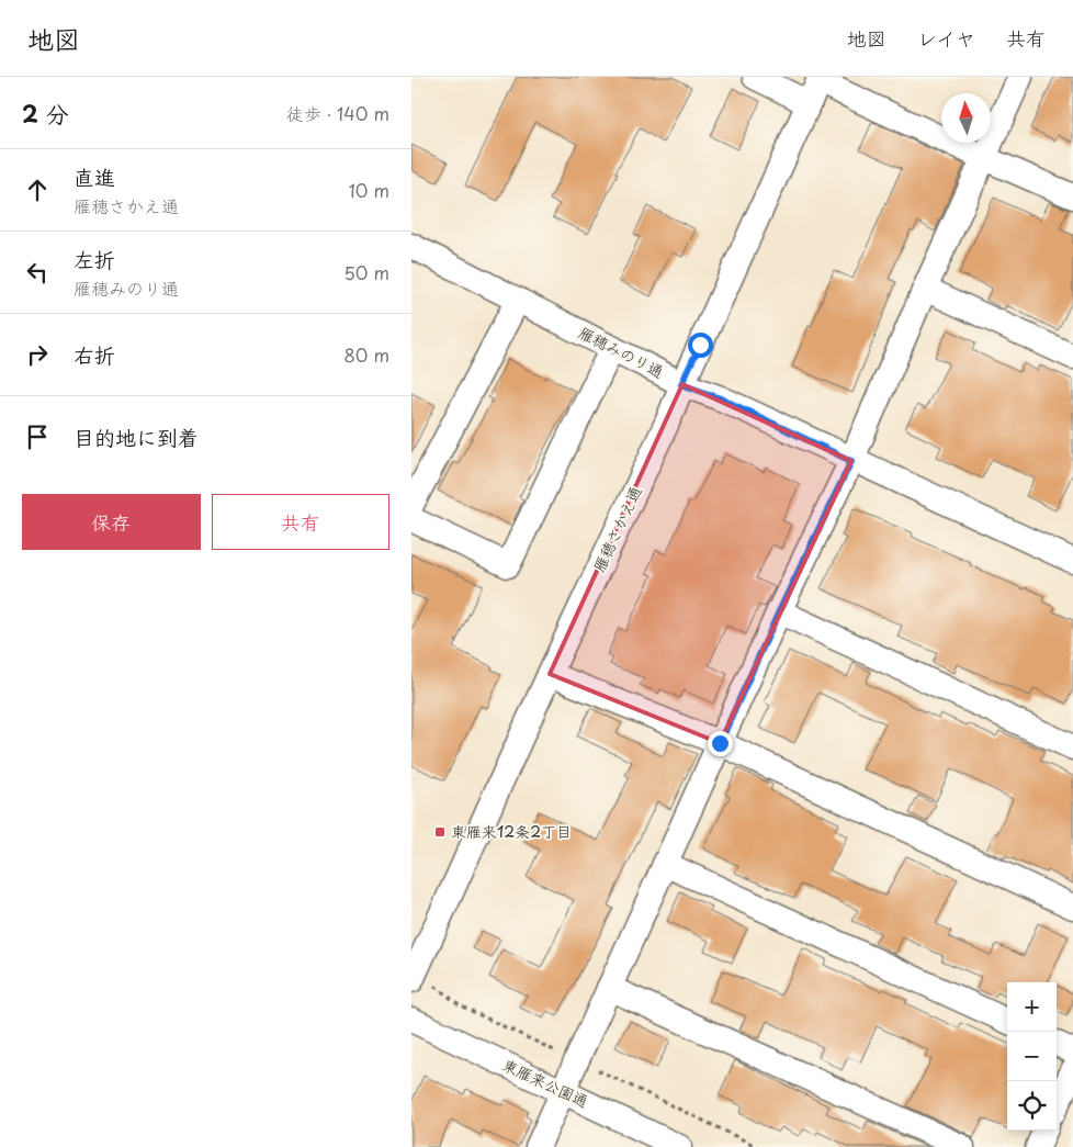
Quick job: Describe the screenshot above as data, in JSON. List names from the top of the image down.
{
  "streets": {
    "street": ["雁穂みのり通", "雁穂さかえ通", "東雁来公園通"]
  },
  "crossings": [
    ["雁穂みのり通", "雁穂さかえ通"]
  ],
  "places": {
    "transit": ["東雁来12条2丁目"]
  },
  "north": "top",
  "page": {
    "header": "地図",
    "nav": ["地図", "レイヤ", "共有"],
    "heading": ["2 分", "徒歩 · 140 m"],
    "list": [
      ["直進", "雁穂さかえ通", "10 m"],
      ["左折", "雁穂みのり通", "50 m"],
      ["右折", "80 m"],
      "目的地に到着"
    ],
    "buttons": ["保存", "共有"],
    "map_buttons": ["+", "−"]
  }
}
